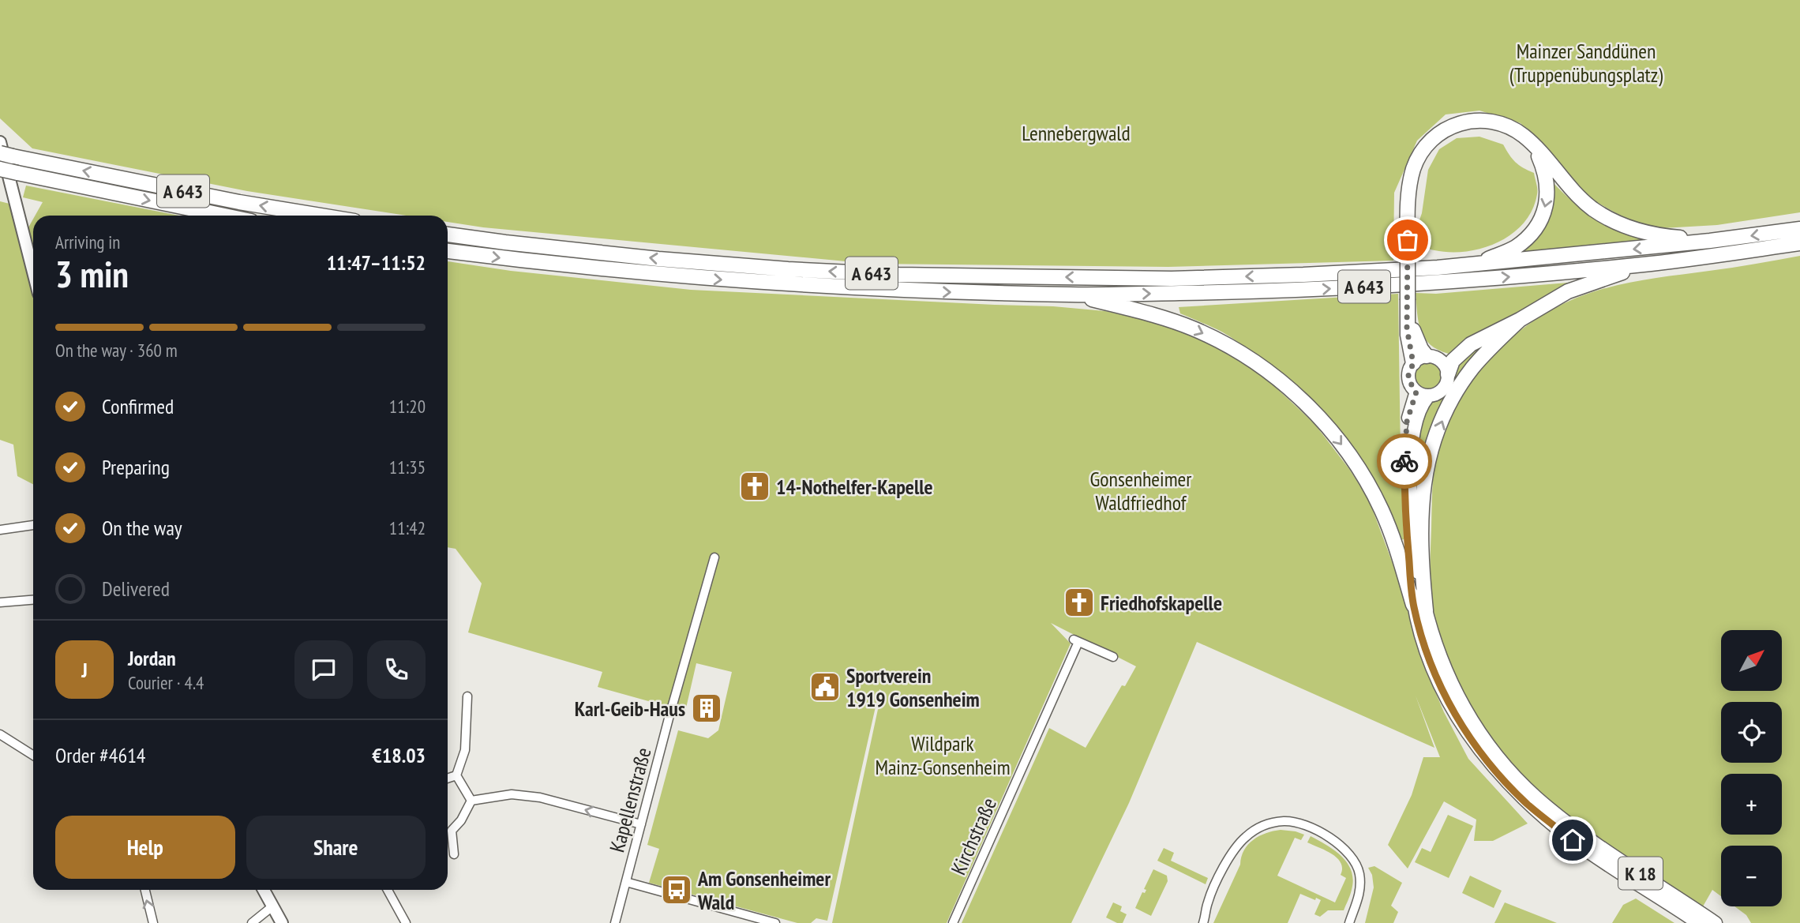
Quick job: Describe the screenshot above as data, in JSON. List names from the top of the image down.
{
  "streets": {
    "highway": ["A 643"],
    "main road": ["K 18"],
    "street": ["Kapellenstraße", "Kirchstraße"]
  },
  "parks": [
    "Mainzer Sanddünen (Truppenübungsplatz)",
    "Lennebergwald",
    "Gonsenheimer Waldfriedhof",
    "Wildpark Mainz-Gonsenheim"
  ],
  "places": {
    "church": ["14-Nothelfer-Kapelle", "Friedhofskapelle"],
    "public building": ["Sportverein 1919 Gonsenheim"],
    "building": ["Karl-Geib-Haus"],
    "bus stop": ["Am Gonsenheimer Wald"]
  },
  "north": "top right",
  "page": {
    "heading": ["3 min", "Arriving in", "11:47–11:52"],
    "panel": [
      "Jordan",
      "Courier · 4.4",
      "Order #4614",
      "€18.03"
    ],
    "bar": "On the way · 360 m",
    "list": [
      ["Confirmed", "11:20"],
      ["Preparing", "11:35"],
      ["On the way", "11:42"],
      "Delivered"
    ],
    "map_buttons": ["+", "−"],
    "round": "J",
    "buttons": ["Help", "Share"]
  }
}
